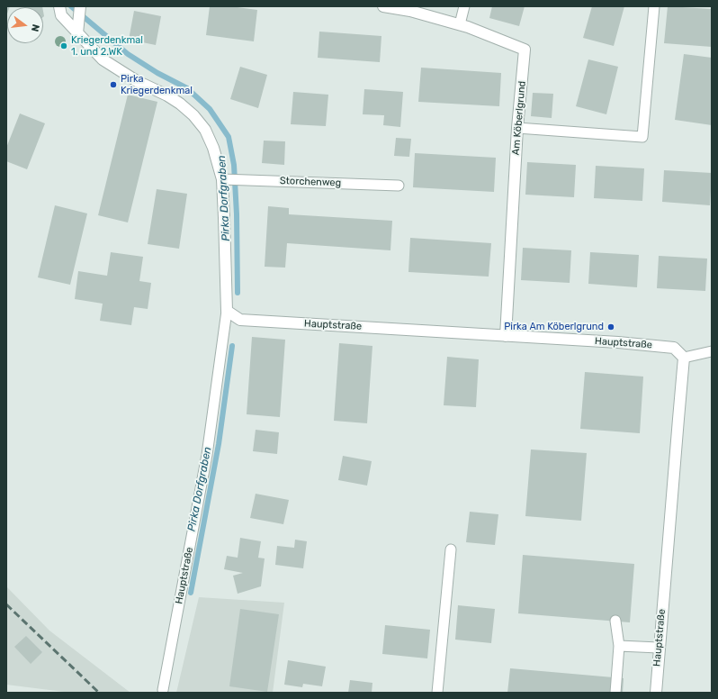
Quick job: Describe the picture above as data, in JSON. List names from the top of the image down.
{
  "streets": {
    "street": ["Am Köberlgrund", "Hauptstraße"],
    "lane": ["Storchenweg"]
  },
  "crossings": [
    ["Am Köberlgrund", "Hauptstraße"],
    ["Storchenweg", "Hauptstraße"]
  ],
  "water": ["Pirka Dorfgraben"],
  "places": ["Kriegerdenkmal 1. und 2.WK", "Pirka Kriegerdenkmal", "Pirka Am Köberlgrund"],
  "north": "right"
}
